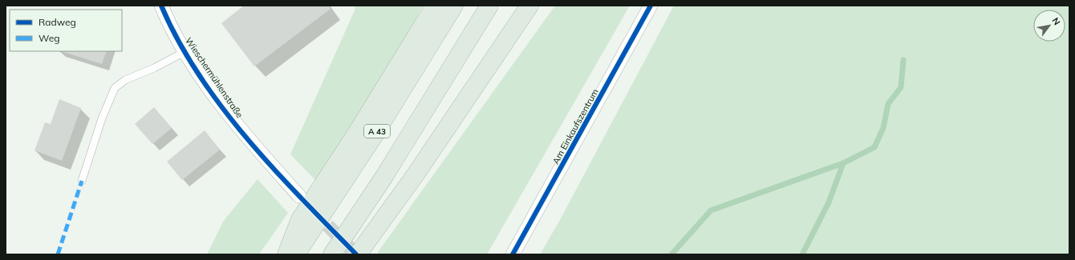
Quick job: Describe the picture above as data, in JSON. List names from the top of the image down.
{
  "streets": {
    "highway": ["A 43"],
    "street": ["Wieschermühlenstraße", "Am Einkaufszentrum"]
  },
  "legend": ["Radweg", "Weg"],
  "north": "top right"
}
